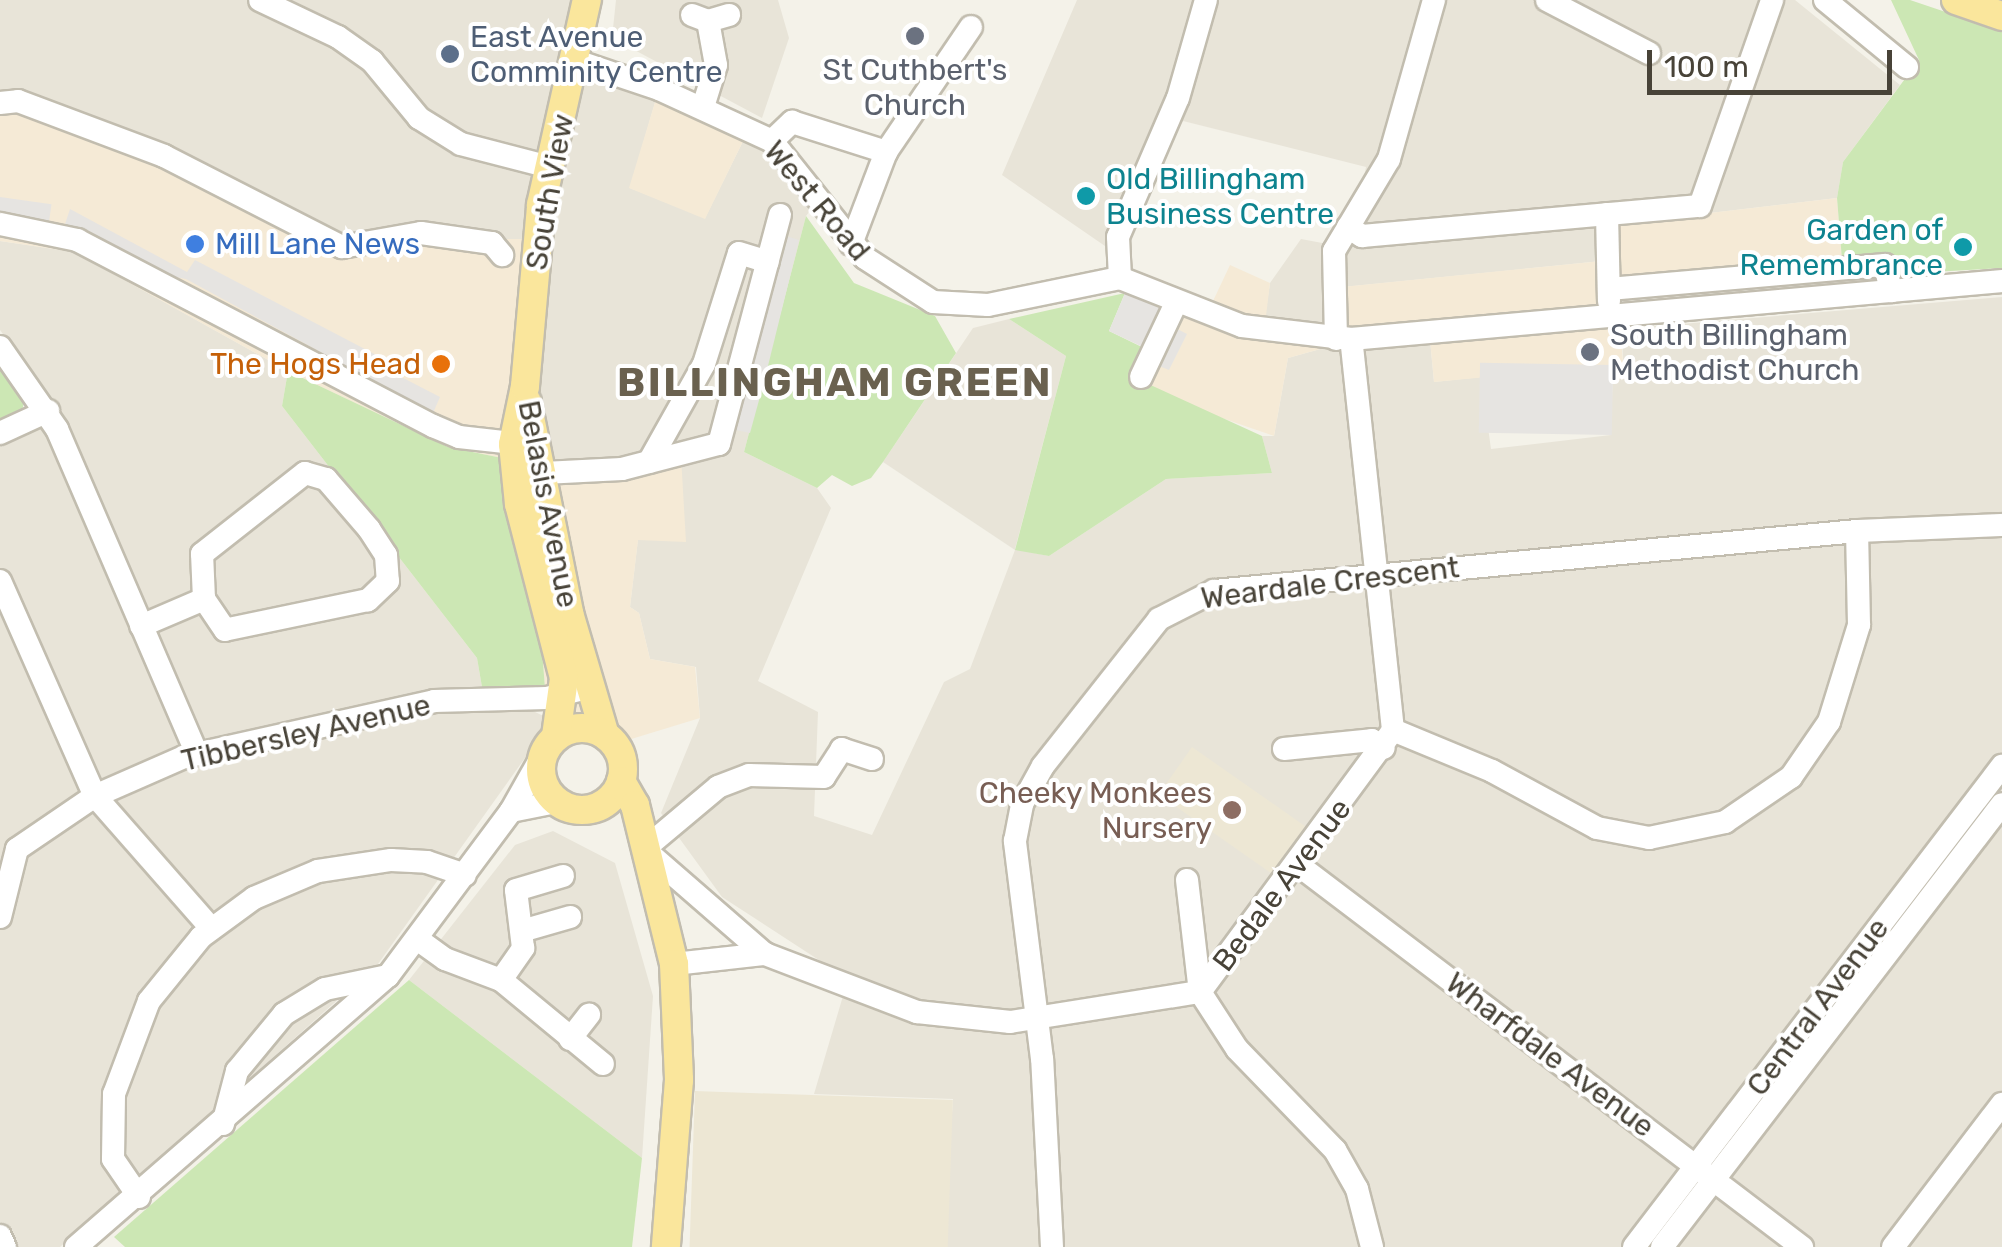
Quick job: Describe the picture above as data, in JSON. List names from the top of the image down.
{
  "streets": {
    "main road": ["South View", "Belasis Avenue"],
    "street": [
      "West Road",
      "Weardale Crescent",
      "Tibbersley Avenue",
      "Bedale Avenue",
      "Central Avenue",
      "Wharfdale Avenue"
    ]
  },
  "crossings": [
    ["South View", "West Road"],
    ["South View", "Belasis Avenue"],
    ["Belasis Avenue", "Tibbersley Avenue"],
    ["Belasis Avenue", "Bedale Avenue"],
    ["Weardale Crescent", "Bedale Avenue"],
    ["Bedale Avenue", "Wharfdale Avenue"],
    ["Central Avenue", "Wharfdale Avenue"]
  ],
  "districts": ["BILLINGHAM GREEN"],
  "places": [
    "St Cuthbert's Church",
    "East Avenue Comminity Centre",
    "Old Billingham Business Centre",
    "Mill Lane News",
    "Garden of Remembrance",
    "South Billingham Methodist Church",
    "The Hogs Head",
    "Cheeky Monkees Nursery"
  ],
  "scale_bar": "100 m"
}
